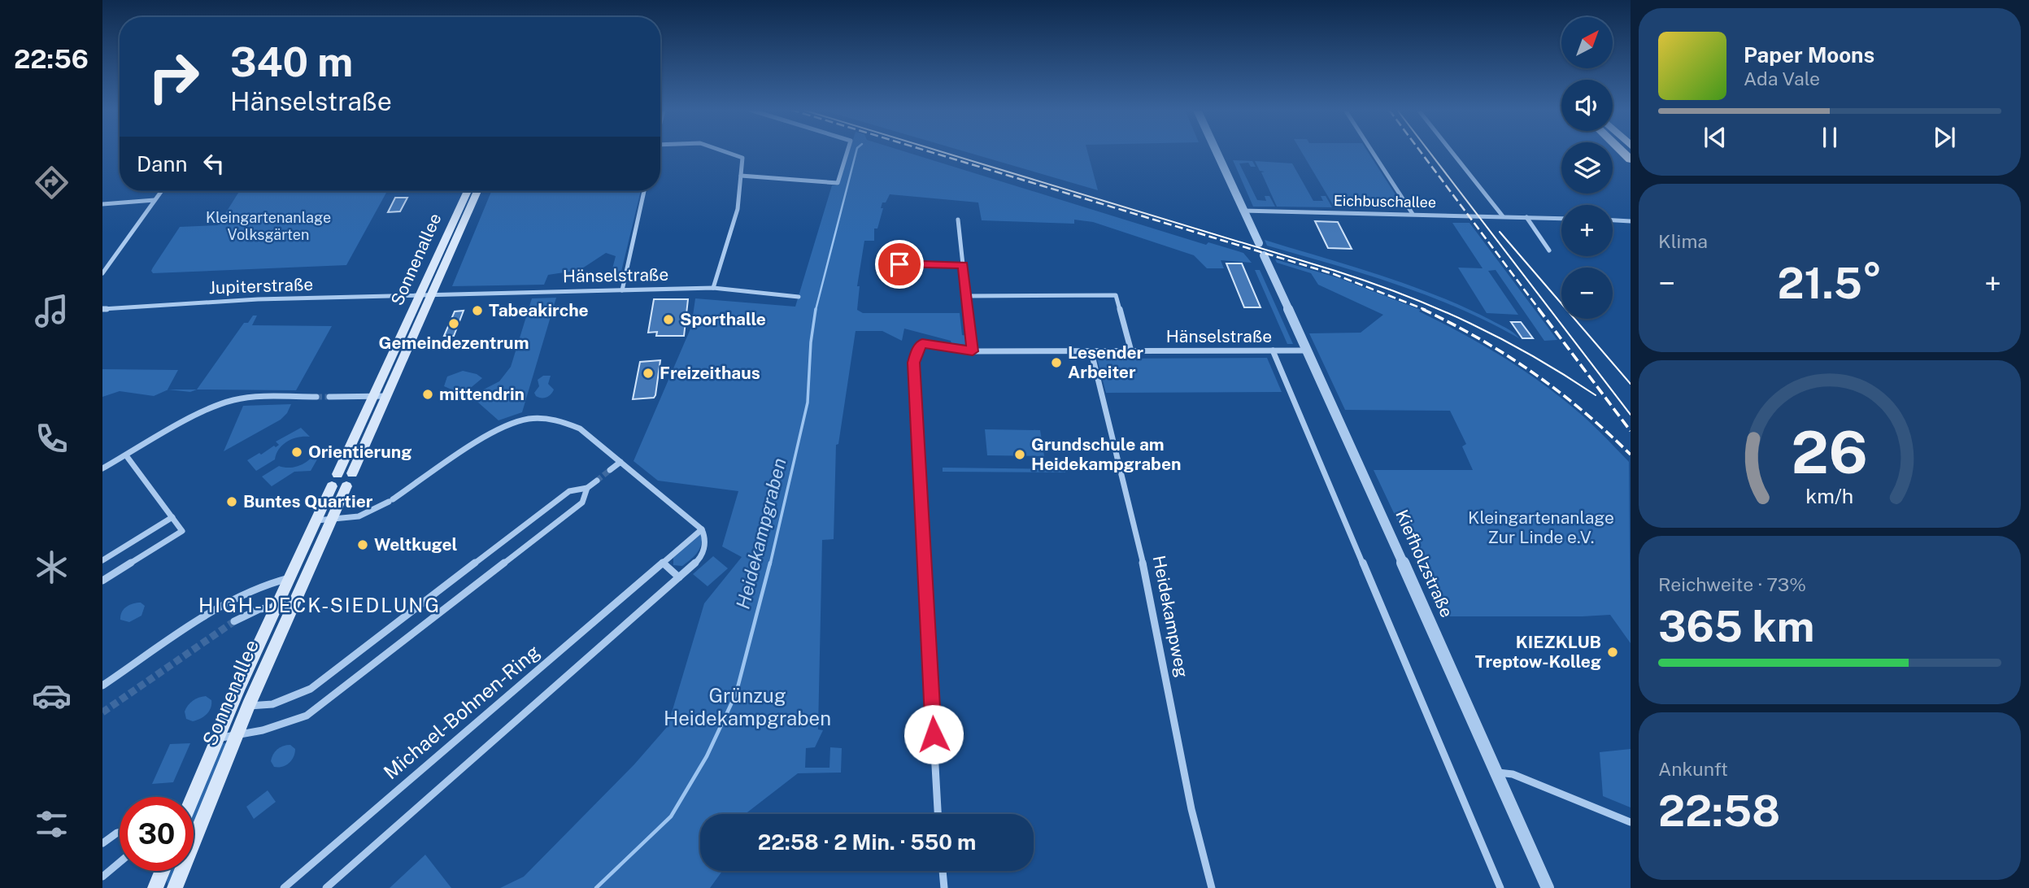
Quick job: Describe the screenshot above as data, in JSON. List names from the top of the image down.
{
  "streets": {
    "main road": ["Sonnenallee"],
    "street": [
      "Eichbuschallee",
      "Hänselstraße",
      "Jupiterstraße",
      "Kiefholzstraße",
      "Heidekampweg",
      "Michael-Bohnen-Ring"
    ]
  },
  "crossings": [
    ["Sonnenallee", "Hänselstraße"],
    ["Sonnenallee", "Jupiterstraße"],
    ["Hänselstraße", "Jupiterstraße"],
    ["Hänselstraße", "Kiefholzstraße"],
    ["Hänselstraße", "Heidekampweg"]
  ],
  "districts": ["HIGH-DECK-SIEDLUNG"],
  "water": ["Heidekampgraben"],
  "parks": ["Kleingartenanlage Volksgärten", "Kleingartenanlage Zur Linde e.V.", "Grünzug Heidekampgraben"],
  "places": [
    "Tabeakirche",
    "Sporthalle",
    "Gemeindezentrum",
    "Lesender Arbeiter",
    "Freizeithaus",
    "mittendrin",
    "Orientierung",
    "Grundschule am Heidekampgraben",
    "Buntes Quartier",
    "Weltkugel",
    "KIEZKLUB Treptow-Kolleg"
  ],
  "north": "top right",
  "page": {
    "tabs": "22:56",
    "map_buttons": ["+", "−"],
    "turn": ["340 m", "Hänselstraße"],
    "song": ["Paper Moons", "Ada Vale"],
    "then": "Dann",
    "tile": [
      "Klima",
      ["Reichweite · 73%", "365 km"],
      ["Ankunft", "22:58"]
    ],
    "heat": ["−", "21.5°", "+"],
    "limit": "30",
    "trip": "22:58 · 2 Min. · 550 m",
    "gauge": ["26", "km/h"]
  }
}
